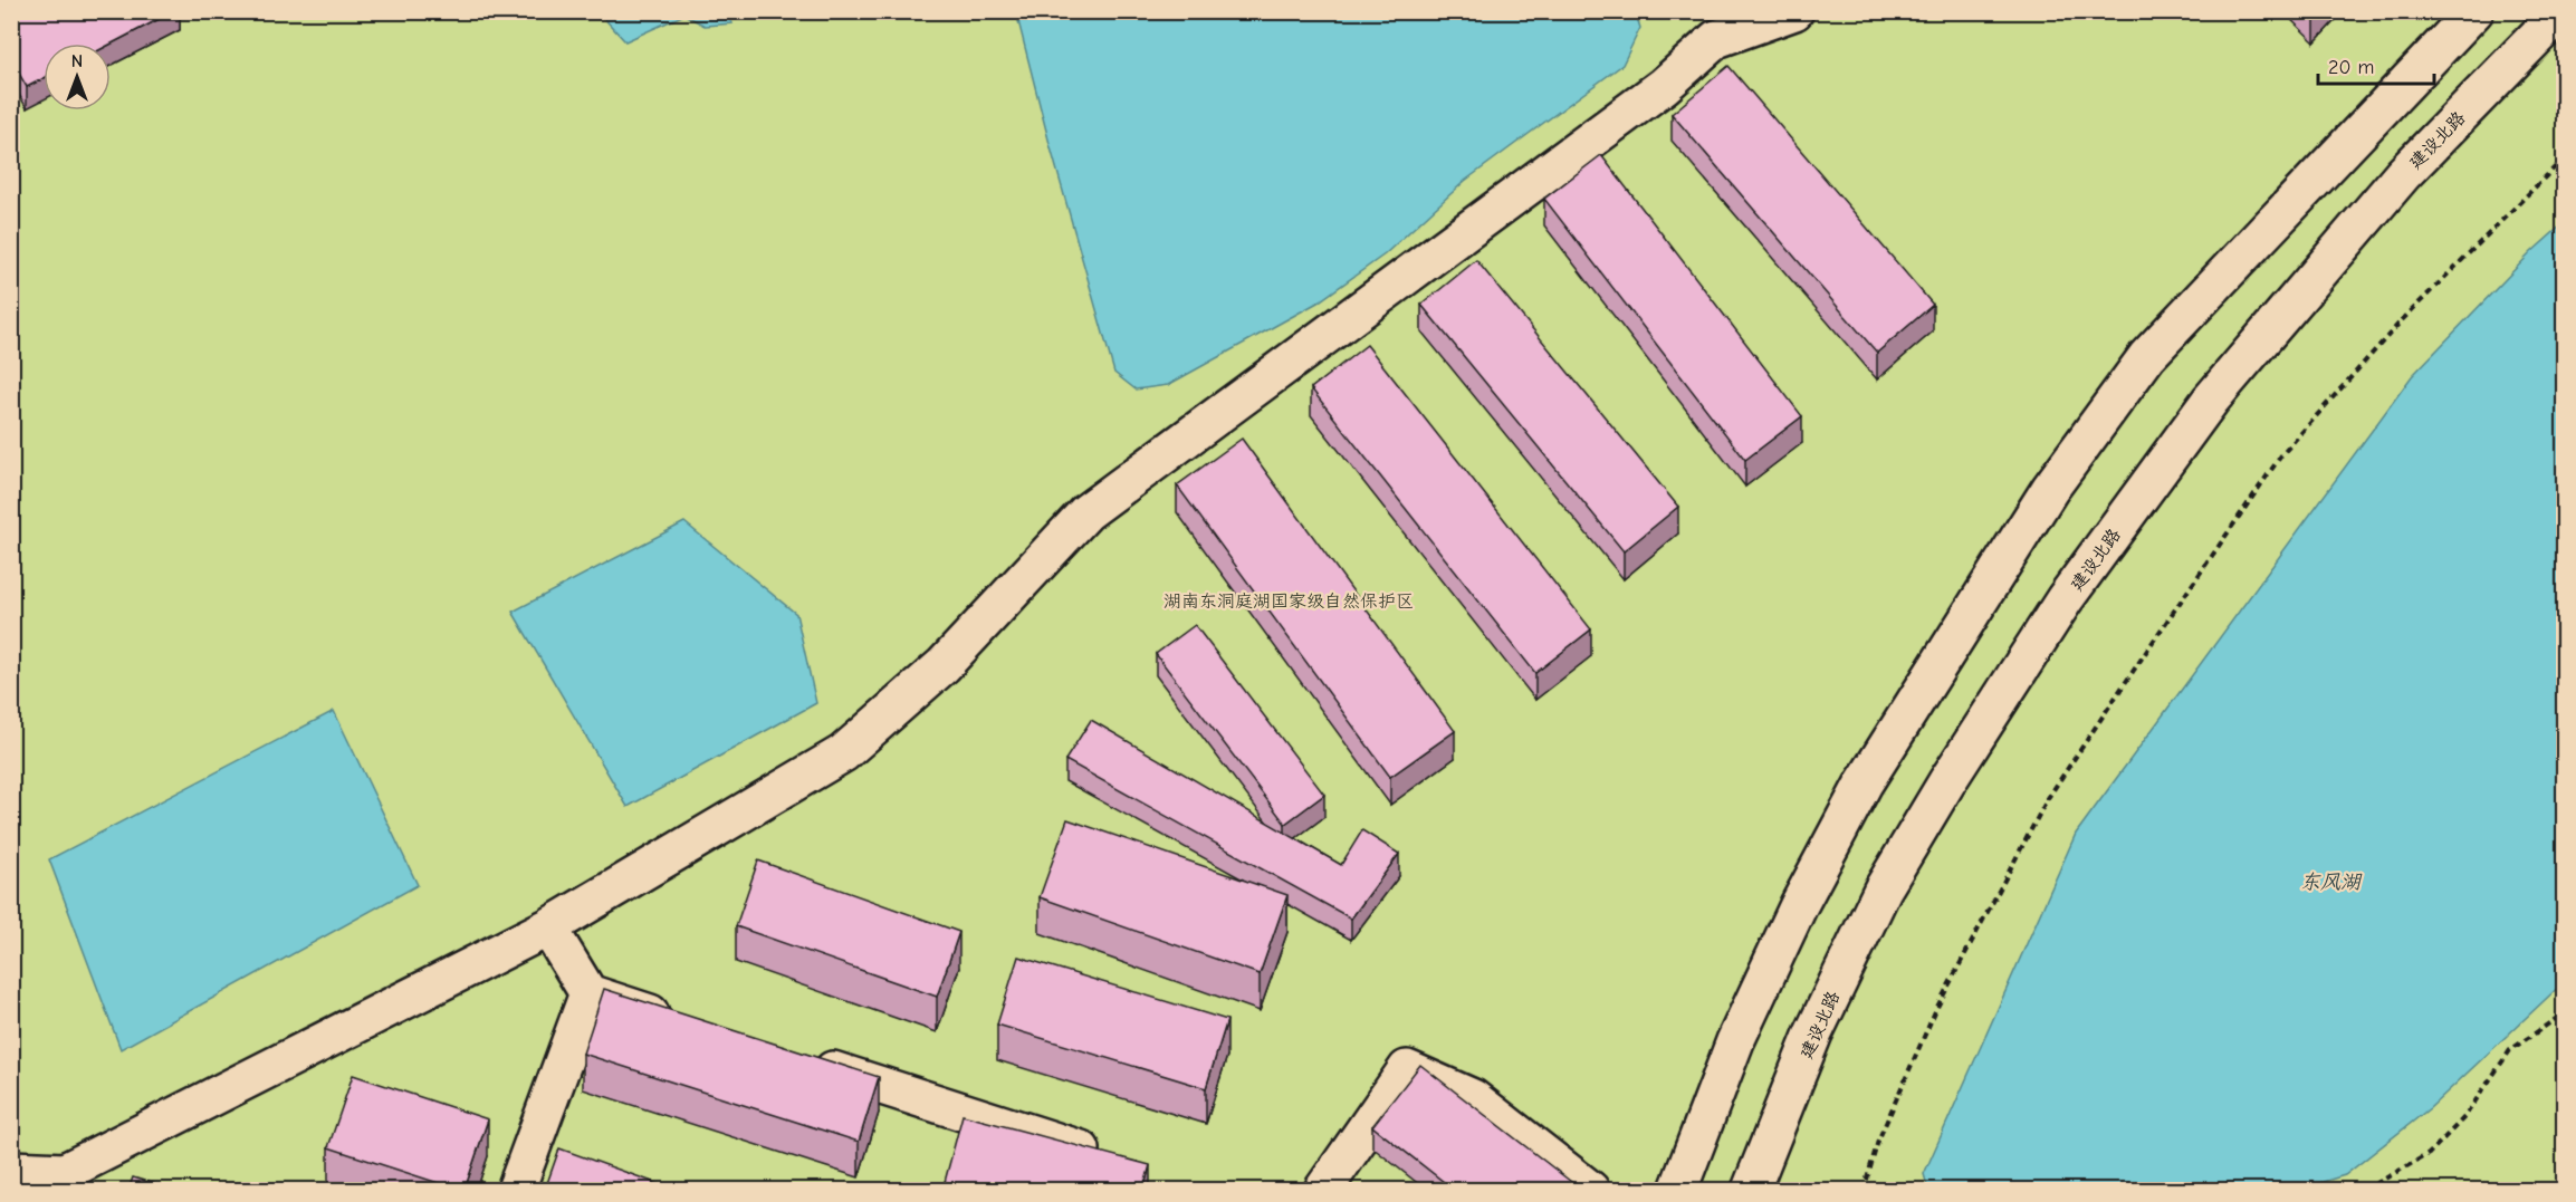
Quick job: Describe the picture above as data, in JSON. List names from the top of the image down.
{
  "streets": {
    "street": ["建设北路"]
  },
  "water": ["东风湖"],
  "parks": ["湖南东洞庭湖国家级自然保护区"],
  "scale_bar": "20 m",
  "north": "top"
}
